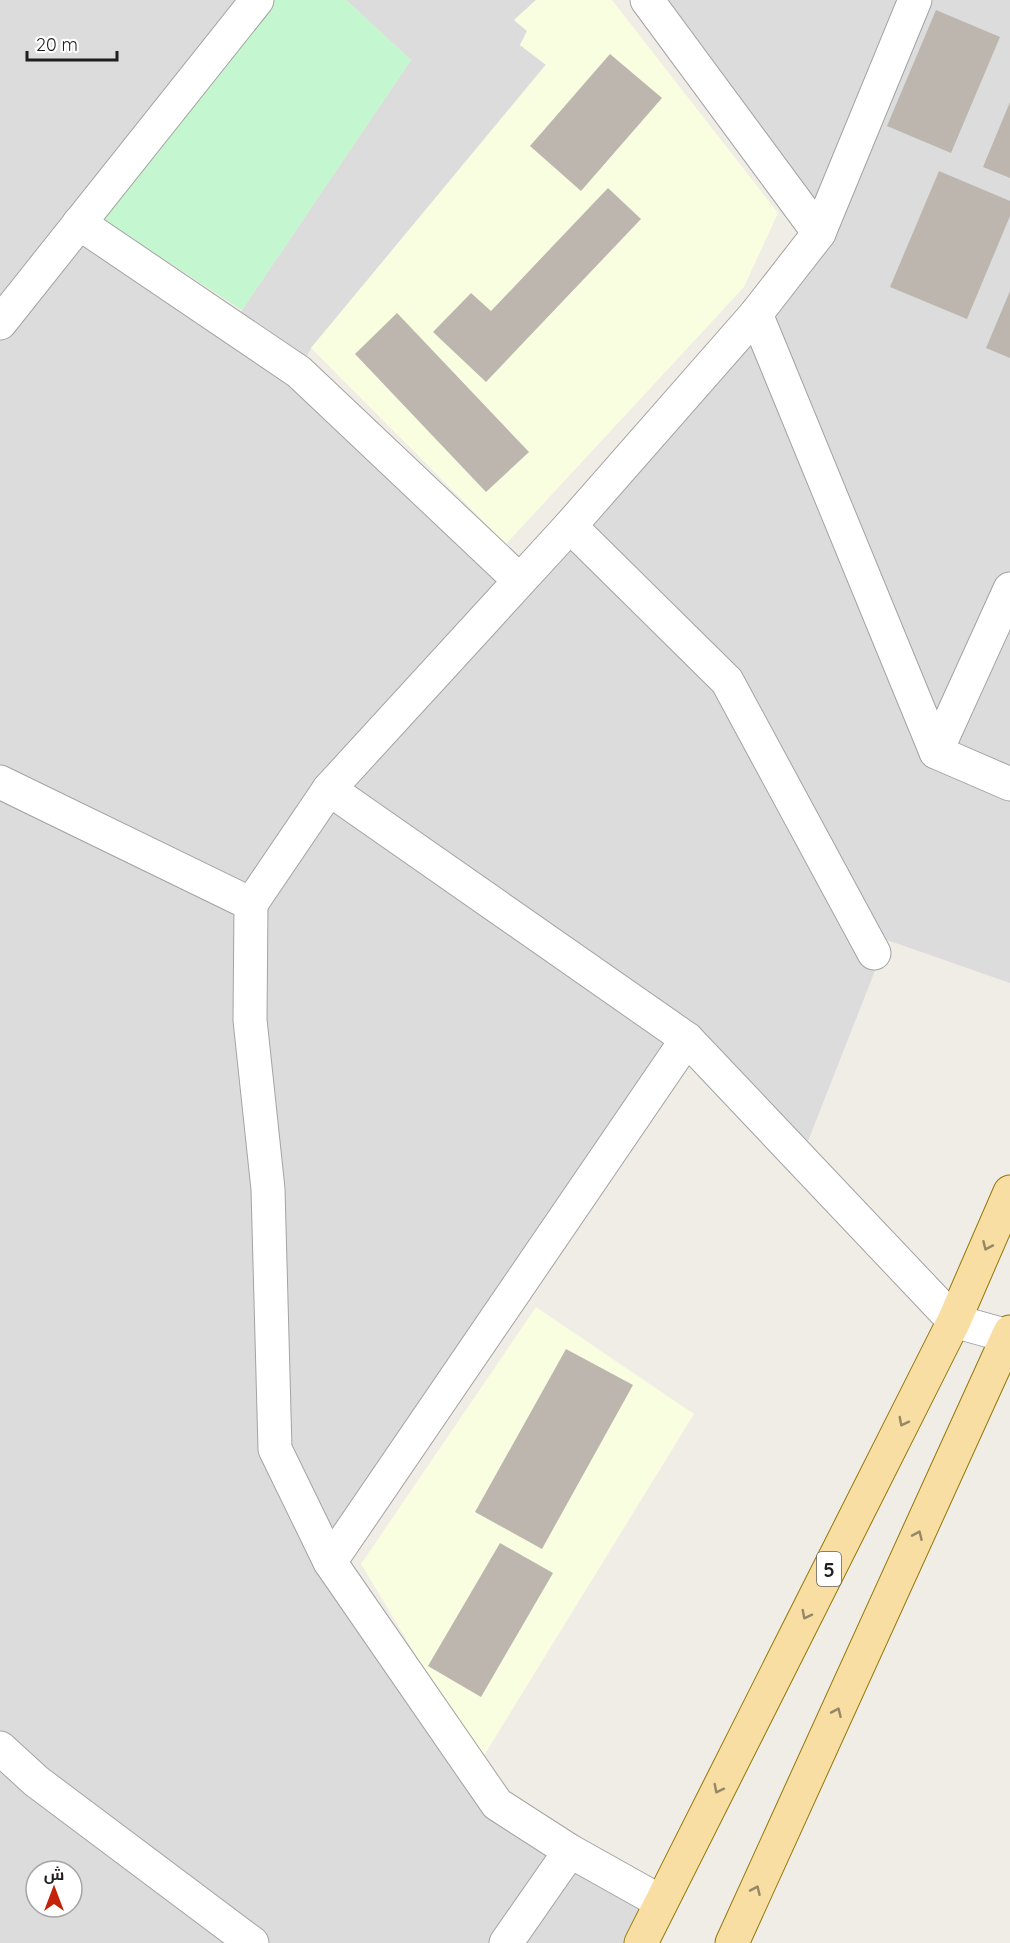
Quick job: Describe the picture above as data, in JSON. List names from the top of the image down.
{
  "streets": {
    "main road": ["5"]
  },
  "scale_bar": "20 m",
  "north": "top"
}
